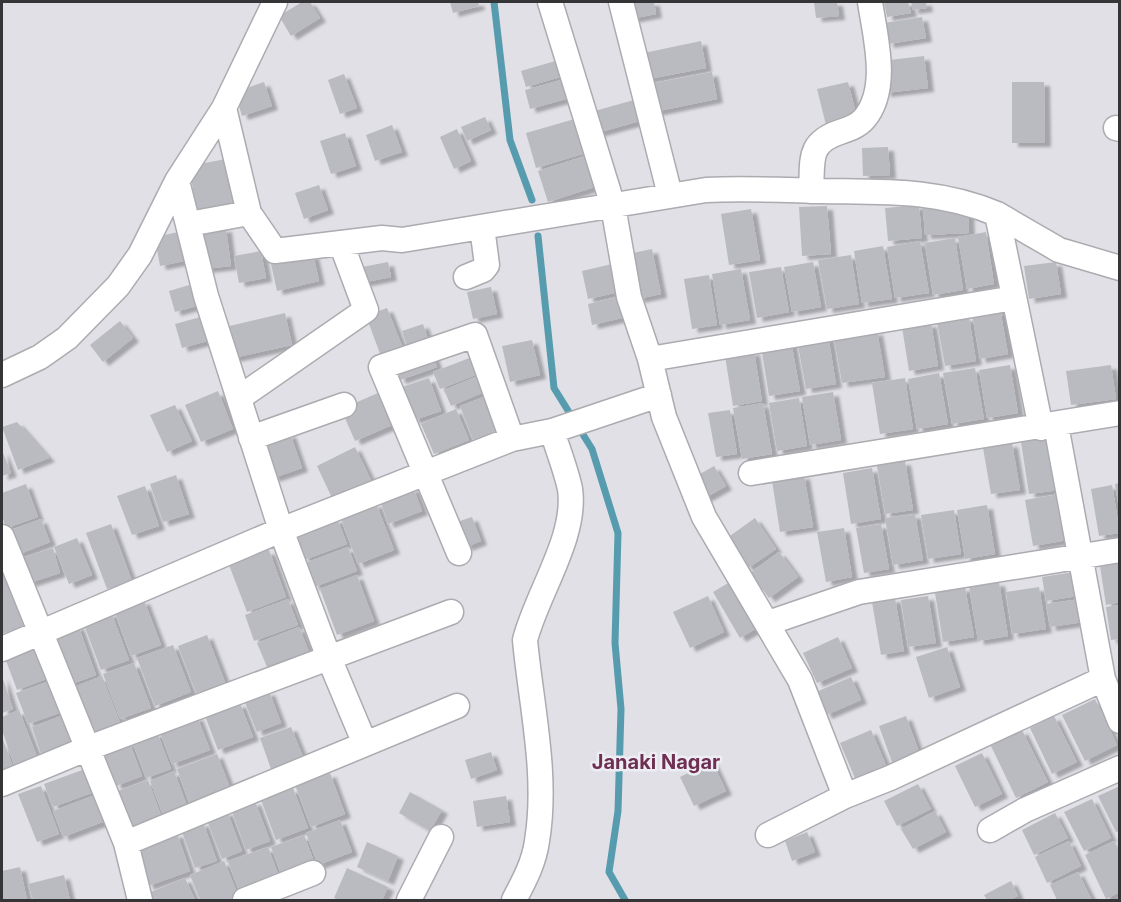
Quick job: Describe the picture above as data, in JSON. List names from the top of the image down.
{
  "districts": ["Janaki Nagar"]
}
